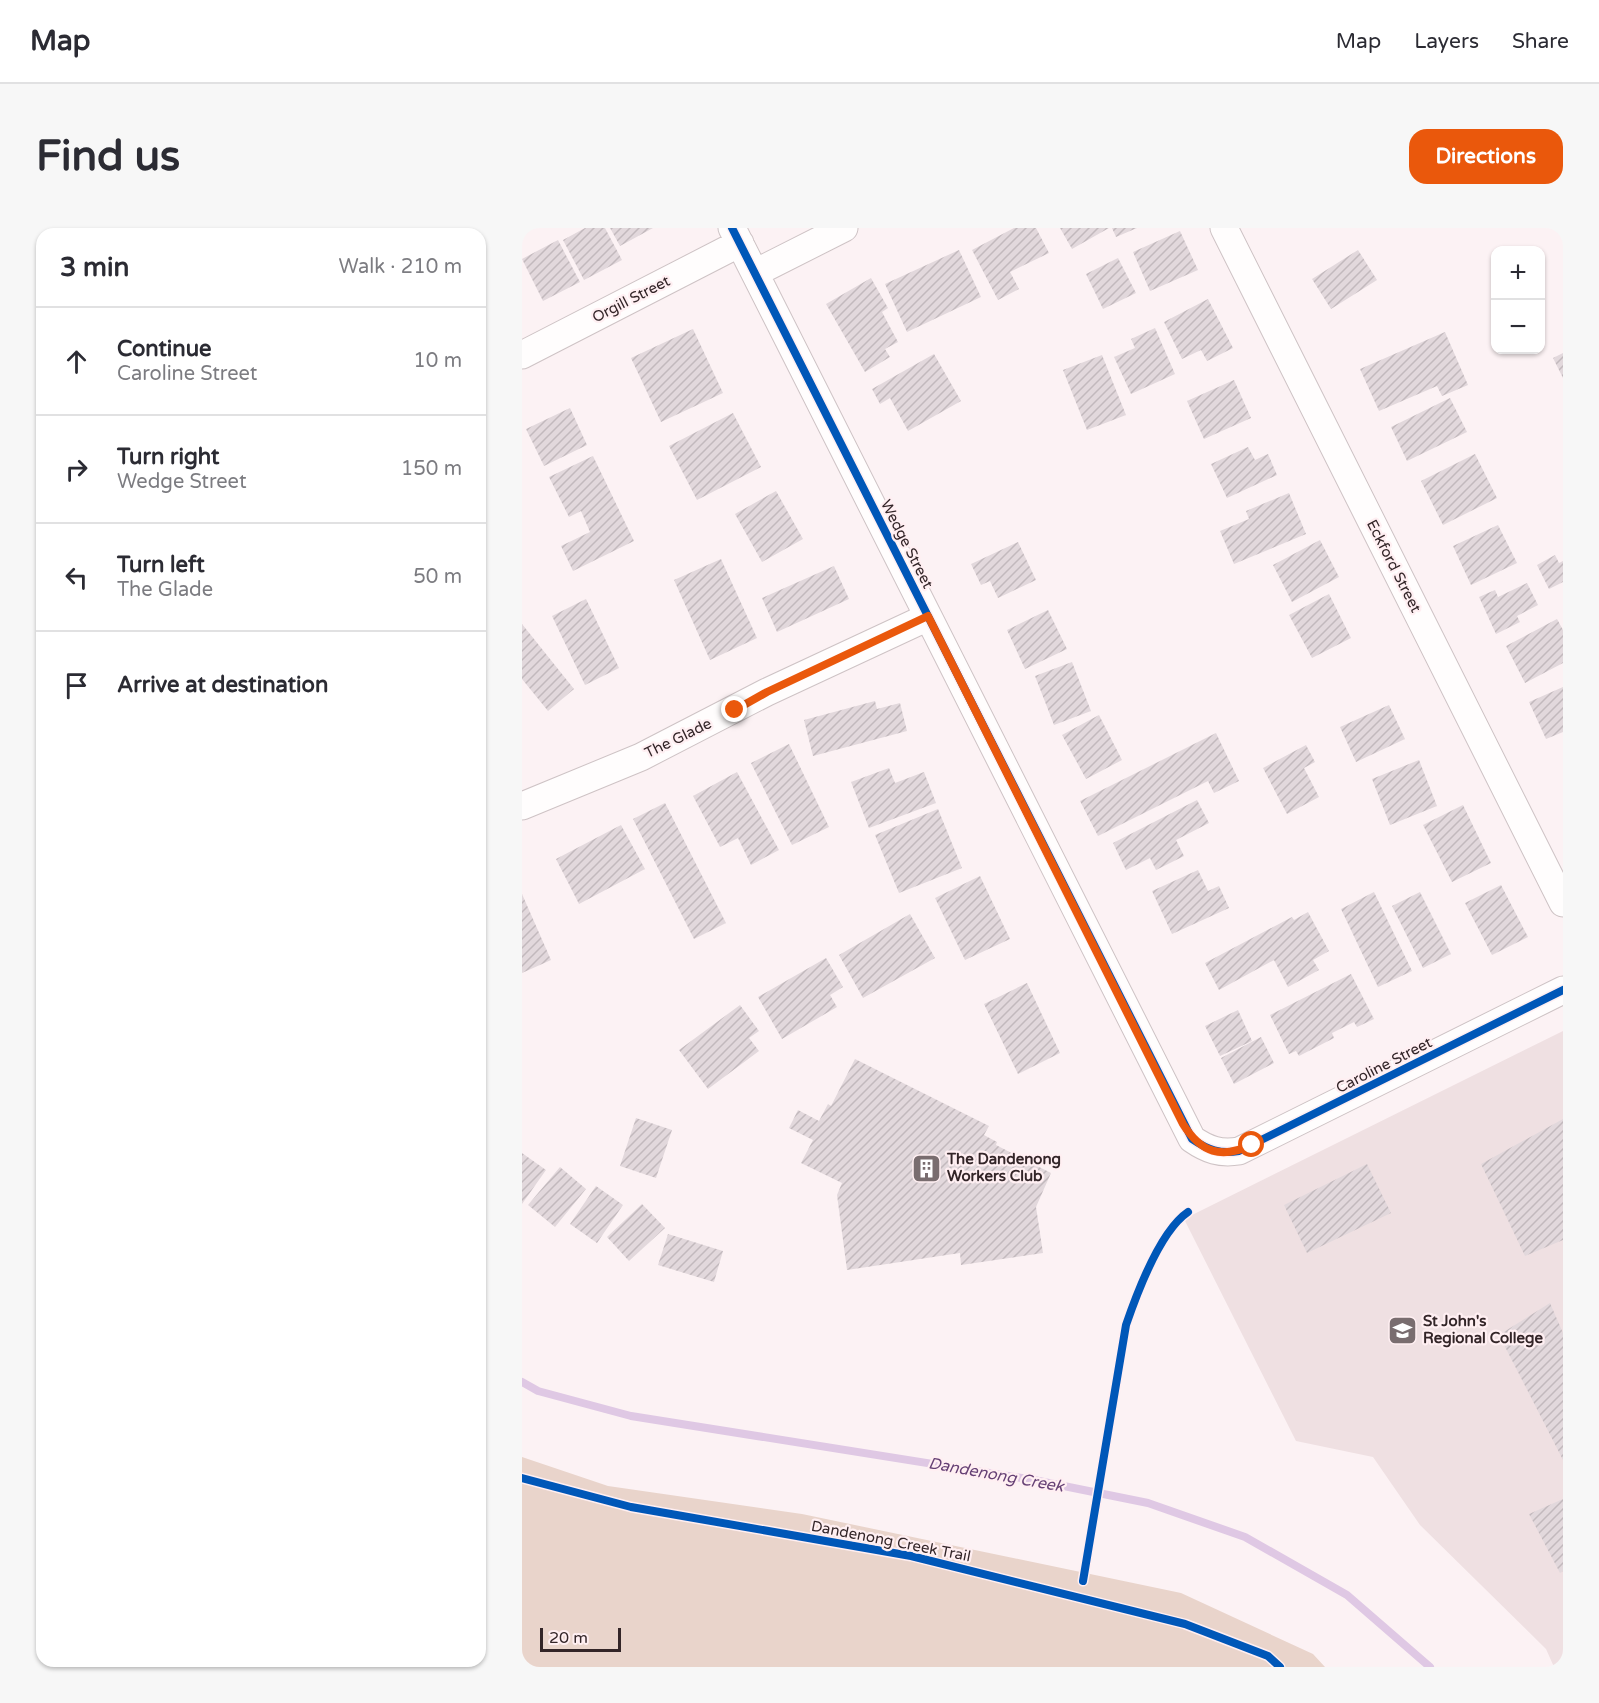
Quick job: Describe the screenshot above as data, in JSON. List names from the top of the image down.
{
  "streets": {
    "street": [
      "Orgill Street",
      "Wedge Street",
      "Eckford Street",
      "The Glade",
      "Caroline Street"
    ],
    "cycle path": ["Dandenong Creek Trail"]
  },
  "crossings": [
    ["Orgill Street", "Wedge Street"],
    ["Wedge Street", "The Glade"],
    ["Wedge Street", "Caroline Street"]
  ],
  "water": ["Dandenong Creek"],
  "places": {
    "building": ["The Dandenong Workers Club"],
    "school or university": ["St John's Regional College"]
  },
  "scale_bar": "20 m",
  "page": {
    "header": "Map",
    "nav": ["Map", "Layers", "Share"],
    "buttons": "Directions",
    "title": "Find us",
    "heading": ["3 min", "Walk · 210 m"],
    "map_buttons": ["+", "−"],
    "list": [
      ["Continue", "Caroline Street", "10 m"],
      ["Turn right", "Wedge Street", "150 m"],
      ["Turn left", "The Glade", "50 m"],
      "Arrive at destination"
    ],
    "scale": "20 m"
  }
}
